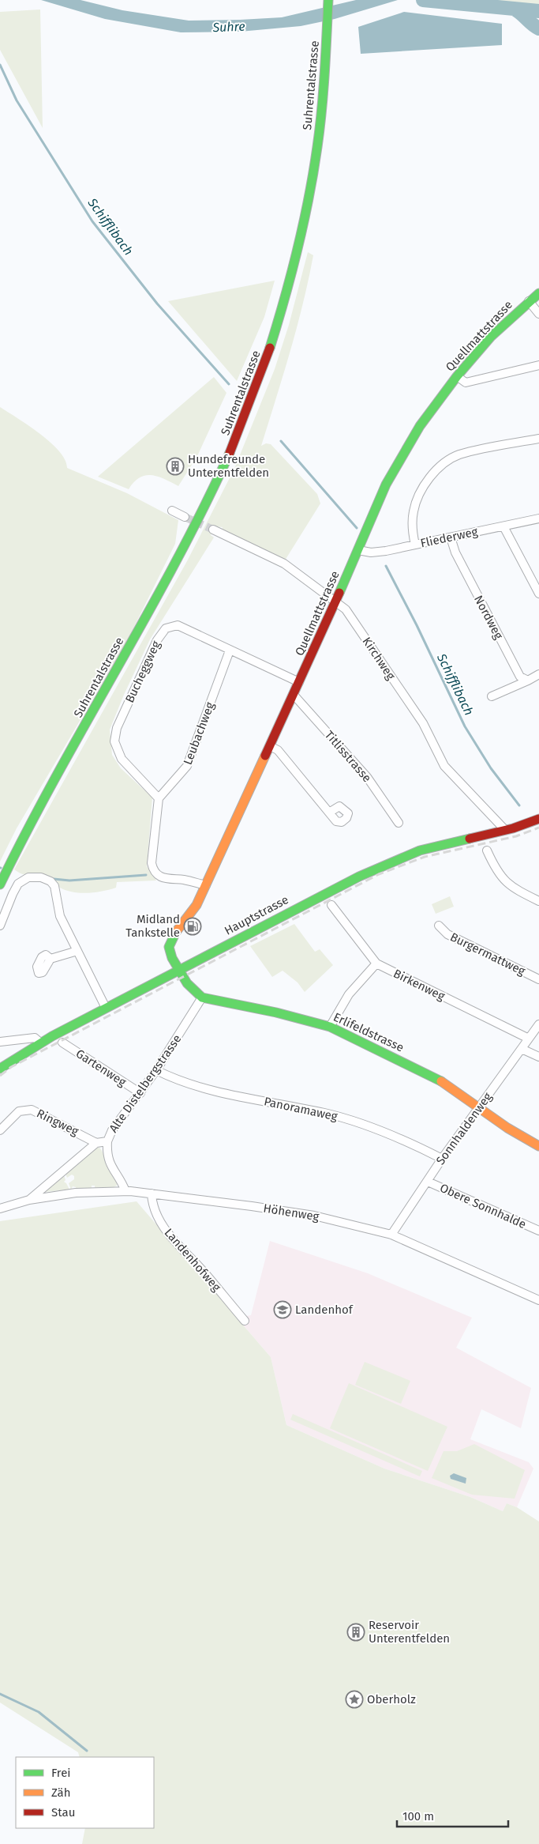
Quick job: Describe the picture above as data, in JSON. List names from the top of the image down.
{
  "streets": {
    "main road": [
      "Suhrentalstrasse",
      "Quellmattstrasse",
      "Hauptstrasse",
      "Erlifeldstrasse"
    ],
    "street": [
      "Fliederweg",
      "Nordweg",
      "Kirchweg",
      "Bucheggweg",
      "Leubachweg",
      "Titlisstrasse",
      "Burgermattweg",
      "Birkenweg",
      "Gartenweg",
      "Alte Distelbergstrasse",
      "Panoramaweg",
      "Ringweg",
      "Sonnhaldenweg",
      "Obere Sonnhalde",
      "Höhenweg",
      "Landenhofweg"
    ]
  },
  "crossings": [
    ["Quellmattstrasse", "Fliederweg"],
    ["Quellmattstrasse", "Kirchweg"],
    ["Quellmattstrasse", "Bucheggweg"],
    ["Quellmattstrasse", "Titlisstrasse"],
    ["Quellmattstrasse", "Hauptstrasse"],
    ["Fliederweg", "Nordweg"],
    ["Kirchweg", "Hauptstrasse"],
    ["Bucheggweg", "Leubachweg"],
    ["Birkenweg", "Sonnhaldenweg"],
    ["Erlifeldstrasse", "Alte Distelbergstrasse"],
    ["Erlifeldstrasse", "Sonnhaldenweg"],
    ["Gartenweg", "Alte Distelbergstrasse"],
    ["Alte Distelbergstrasse", "Panoramaweg"],
    ["Alte Distelbergstrasse", "Ringweg"],
    ["Panoramaweg", "Sonnhaldenweg"],
    ["Sonnhaldenweg", "Obere Sonnhalde"],
    ["Sonnhaldenweg", "Höhenweg"],
    ["Höhenweg", "Landenhofweg"]
  ],
  "water": ["Suhre", "Schifflibach"],
  "places": {
    "building": ["Hundefreunde Unterentfelden", "Reservoir Unterentfelden"],
    "fuel station": ["Midland Tankstelle"],
    "school or university": ["Landenhof"],
    "place": ["Oberholz"]
  },
  "legend": ["Frei", "Zäh", "Stau"],
  "scale_bar": "100 m"
}
